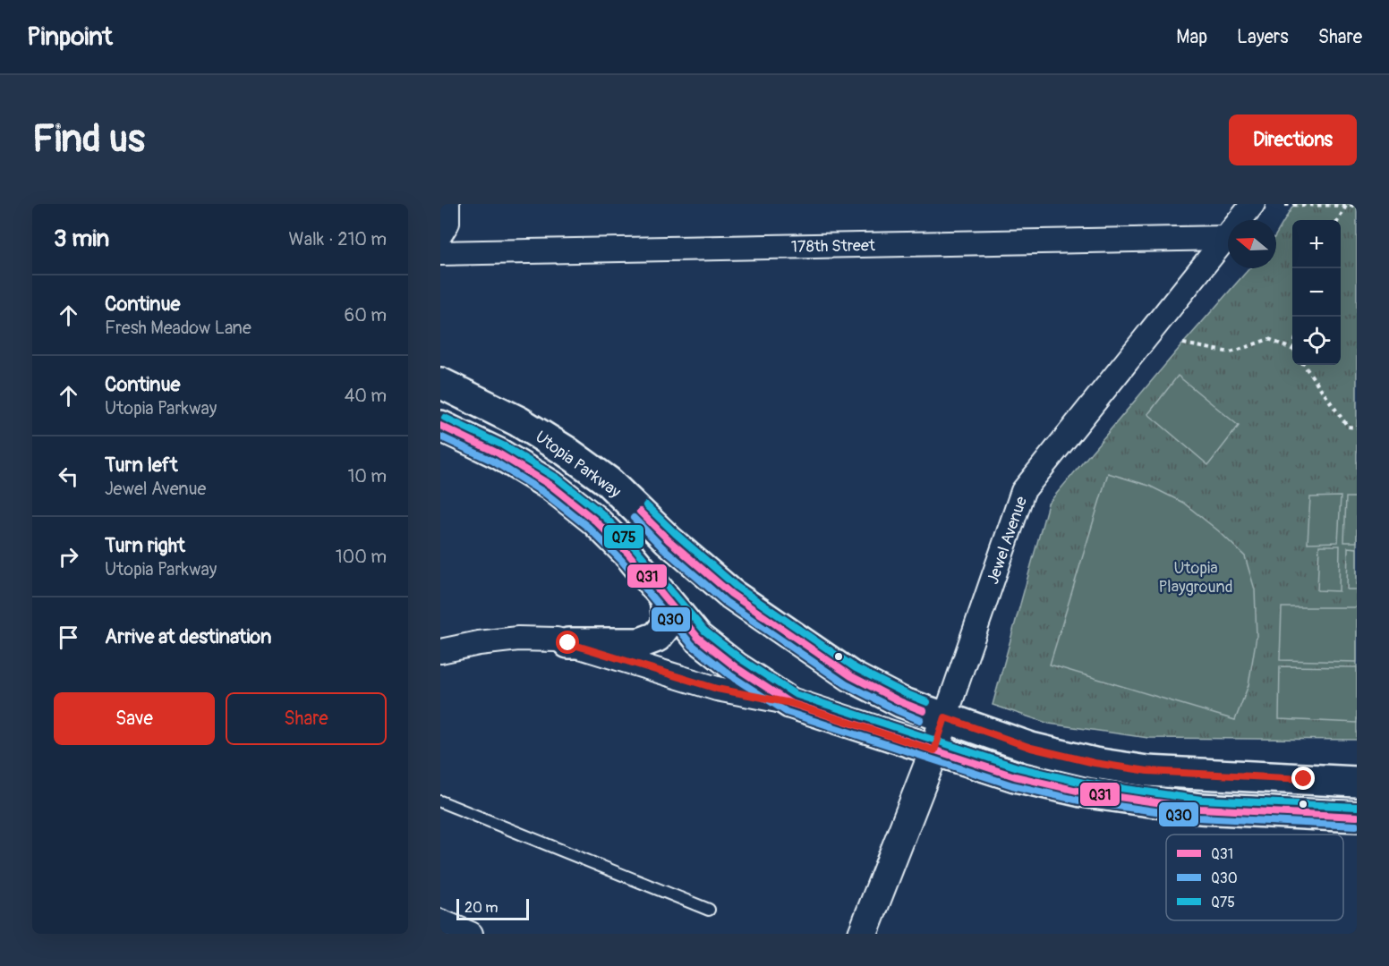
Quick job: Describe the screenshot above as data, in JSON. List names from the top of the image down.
{
  "streets": {
    "main road": ["Utopia Parkway"],
    "street": ["178th Street", "Jewel Avenue"]
  },
  "crossings": [
    ["178th Street", "Jewel Avenue"],
    ["Utopia Parkway", "Jewel Avenue"]
  ],
  "parks": ["Utopia Playground"],
  "lines": ["transit line Q75", "transit line Q31", "transit line Q30"],
  "legend": ["Q31", "Q30", "Q75"],
  "scale_bar": "20 m",
  "north": "left",
  "page": {
    "header": "Pinpoint",
    "nav": ["Map", "Layers", "Share"],
    "buttons": [
      "Directions",
      ["Save", "Share"]
    ],
    "title": "Find us",
    "heading": ["3 min", "Walk · 210 m"],
    "map_buttons": ["+", "−"],
    "list": [
      ["Continue", "Fresh Meadow Lane", "60 m"],
      ["Continue", "Utopia Parkway", "40 m"],
      ["Turn left", "Jewel Avenue", "10 m"],
      ["Turn right", "Utopia Parkway", "100 m"],
      "Arrive at destination"
    ],
    "scale": "20 m"
  }
}
